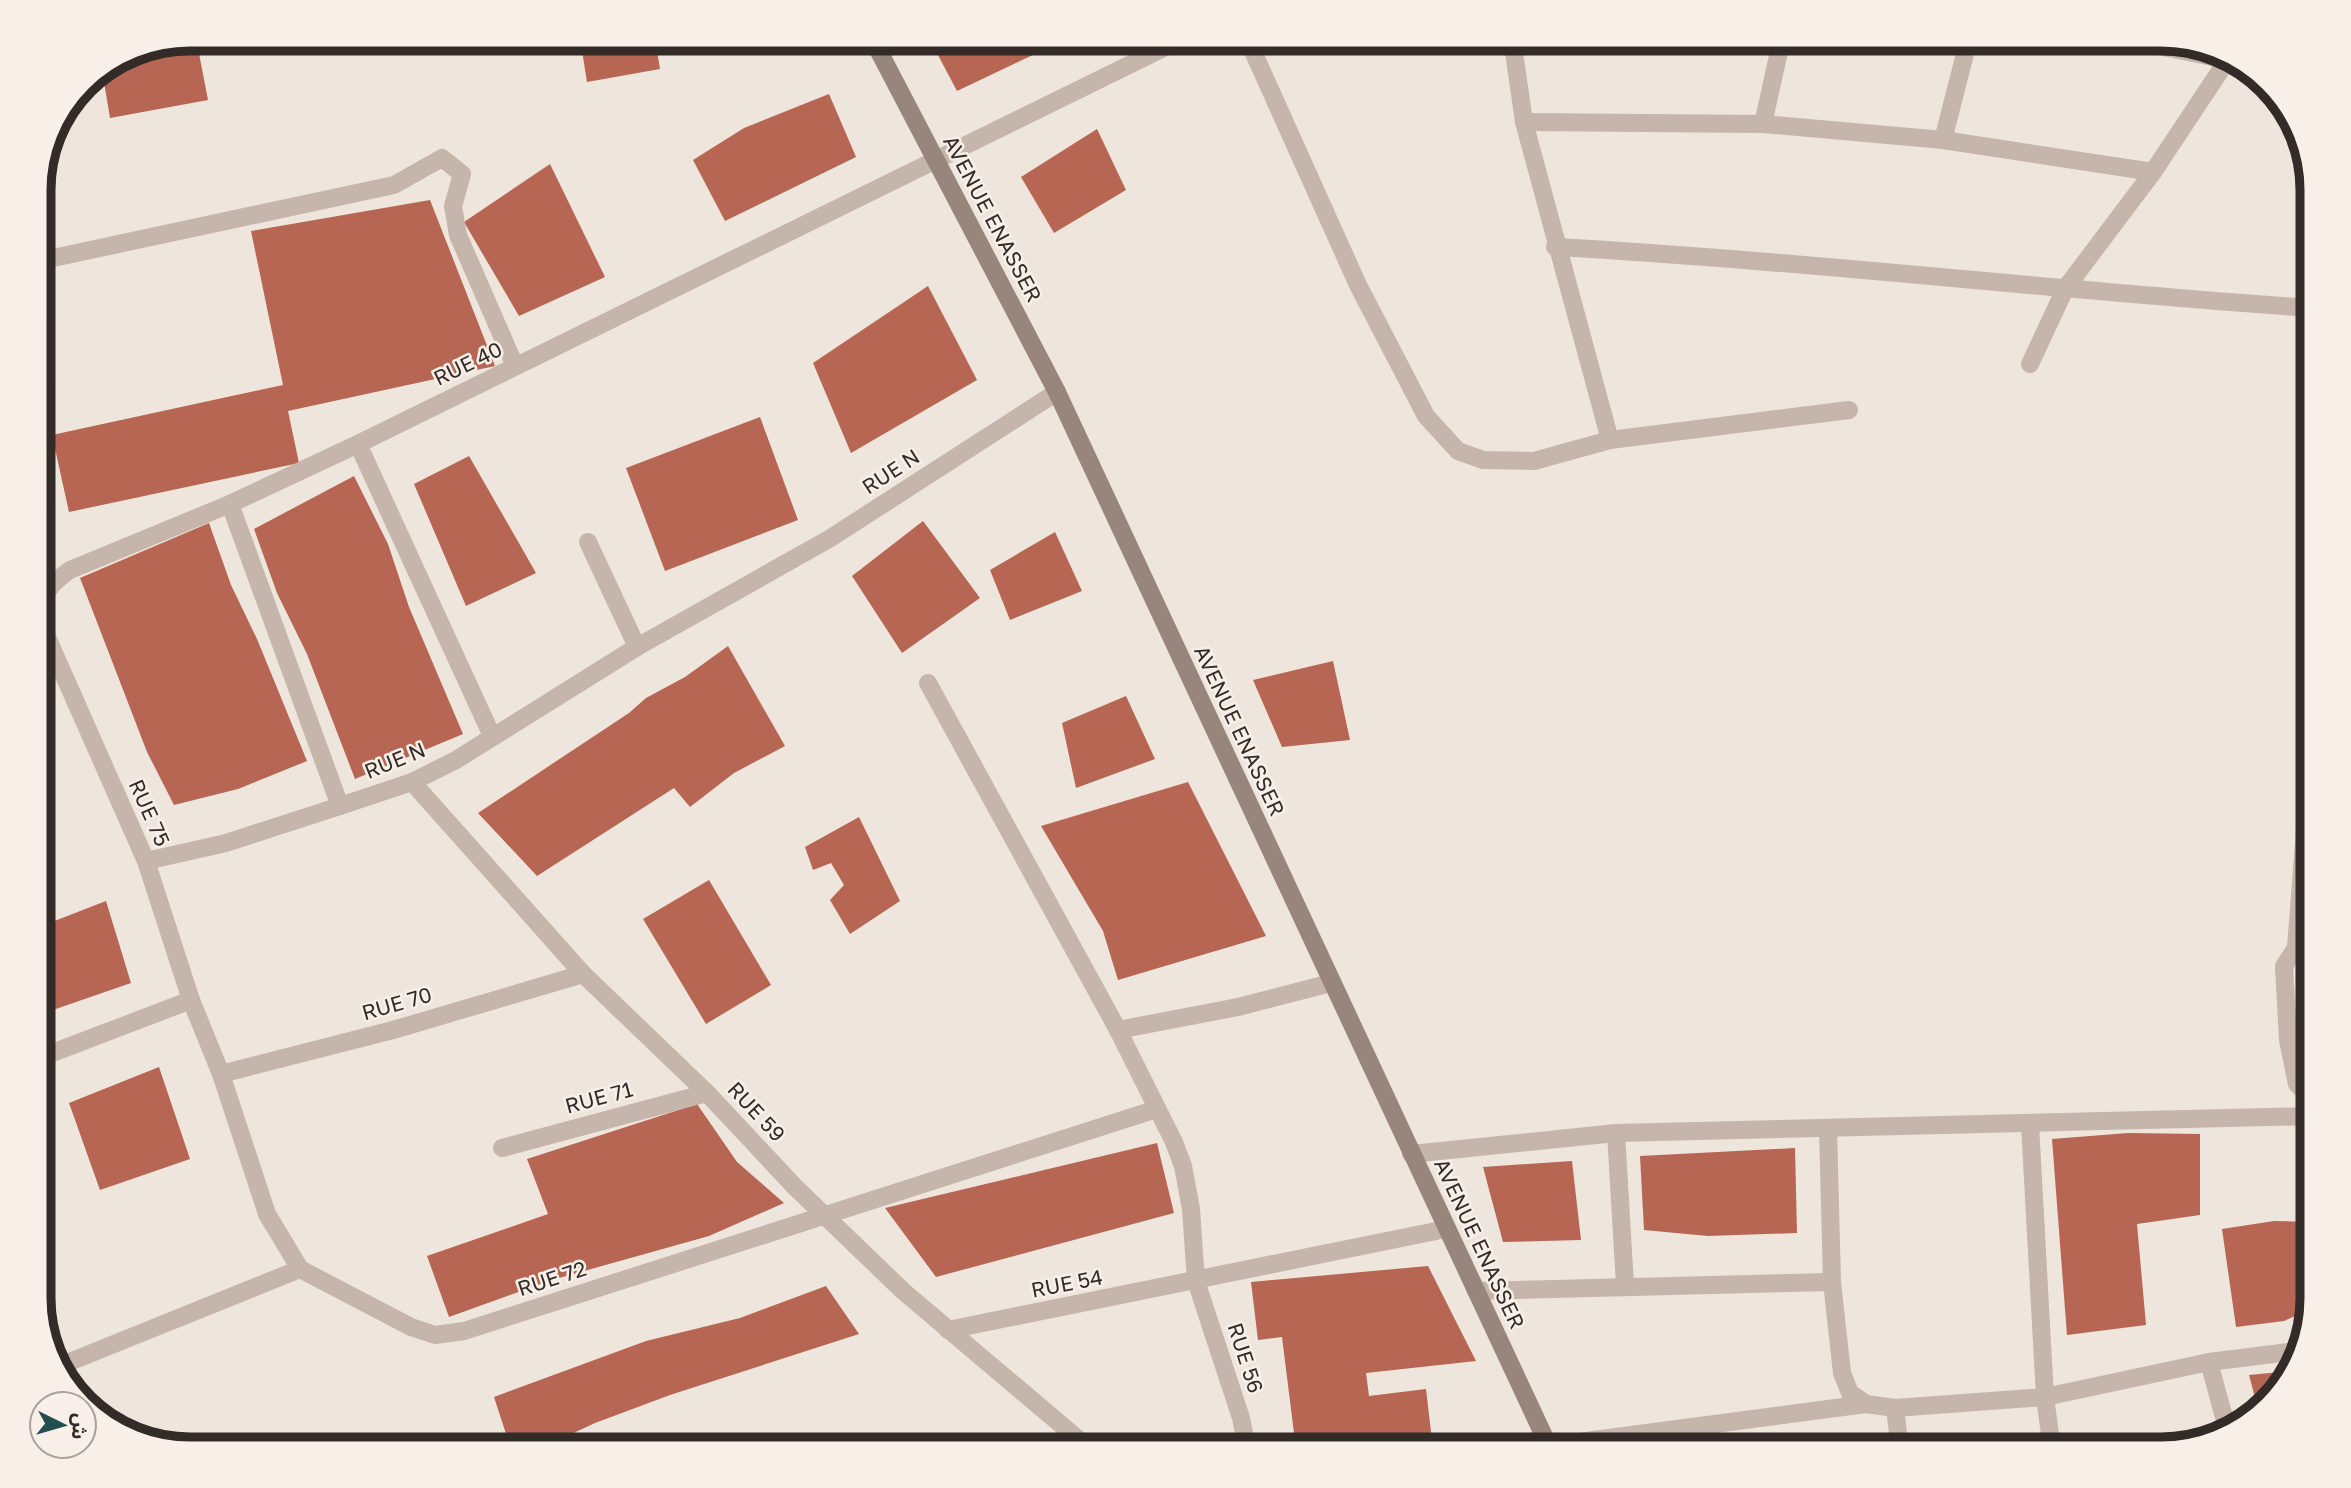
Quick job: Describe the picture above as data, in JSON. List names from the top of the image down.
{
  "streets": {
    "street": [
      "AVENUE ENASSER",
      "RUE 40",
      "RUE N",
      "RUE 75",
      "RUE 70",
      "RUE 71",
      "RUE 59",
      "RUE 72",
      "RUE 54",
      "RUE 56"
    ]
  },
  "crossings": [
    ["AVENUE ENASSER", "RUE 40"],
    ["AVENUE ENASSER", "RUE N"],
    ["AVENUE ENASSER", "RUE 54"],
    ["RUE N", "RUE 75"],
    ["RUE N", "RUE 59"],
    ["RUE 75", "RUE 70"],
    ["RUE 75", "RUE 72"],
    ["RUE 70", "RUE 59"],
    ["RUE 71", "RUE 59"],
    ["RUE 59", "RUE 72"],
    ["RUE 59", "RUE 54"],
    ["RUE 72", "RUE 56"],
    ["RUE 54", "RUE 56"]
  ],
  "north": "right"
}
